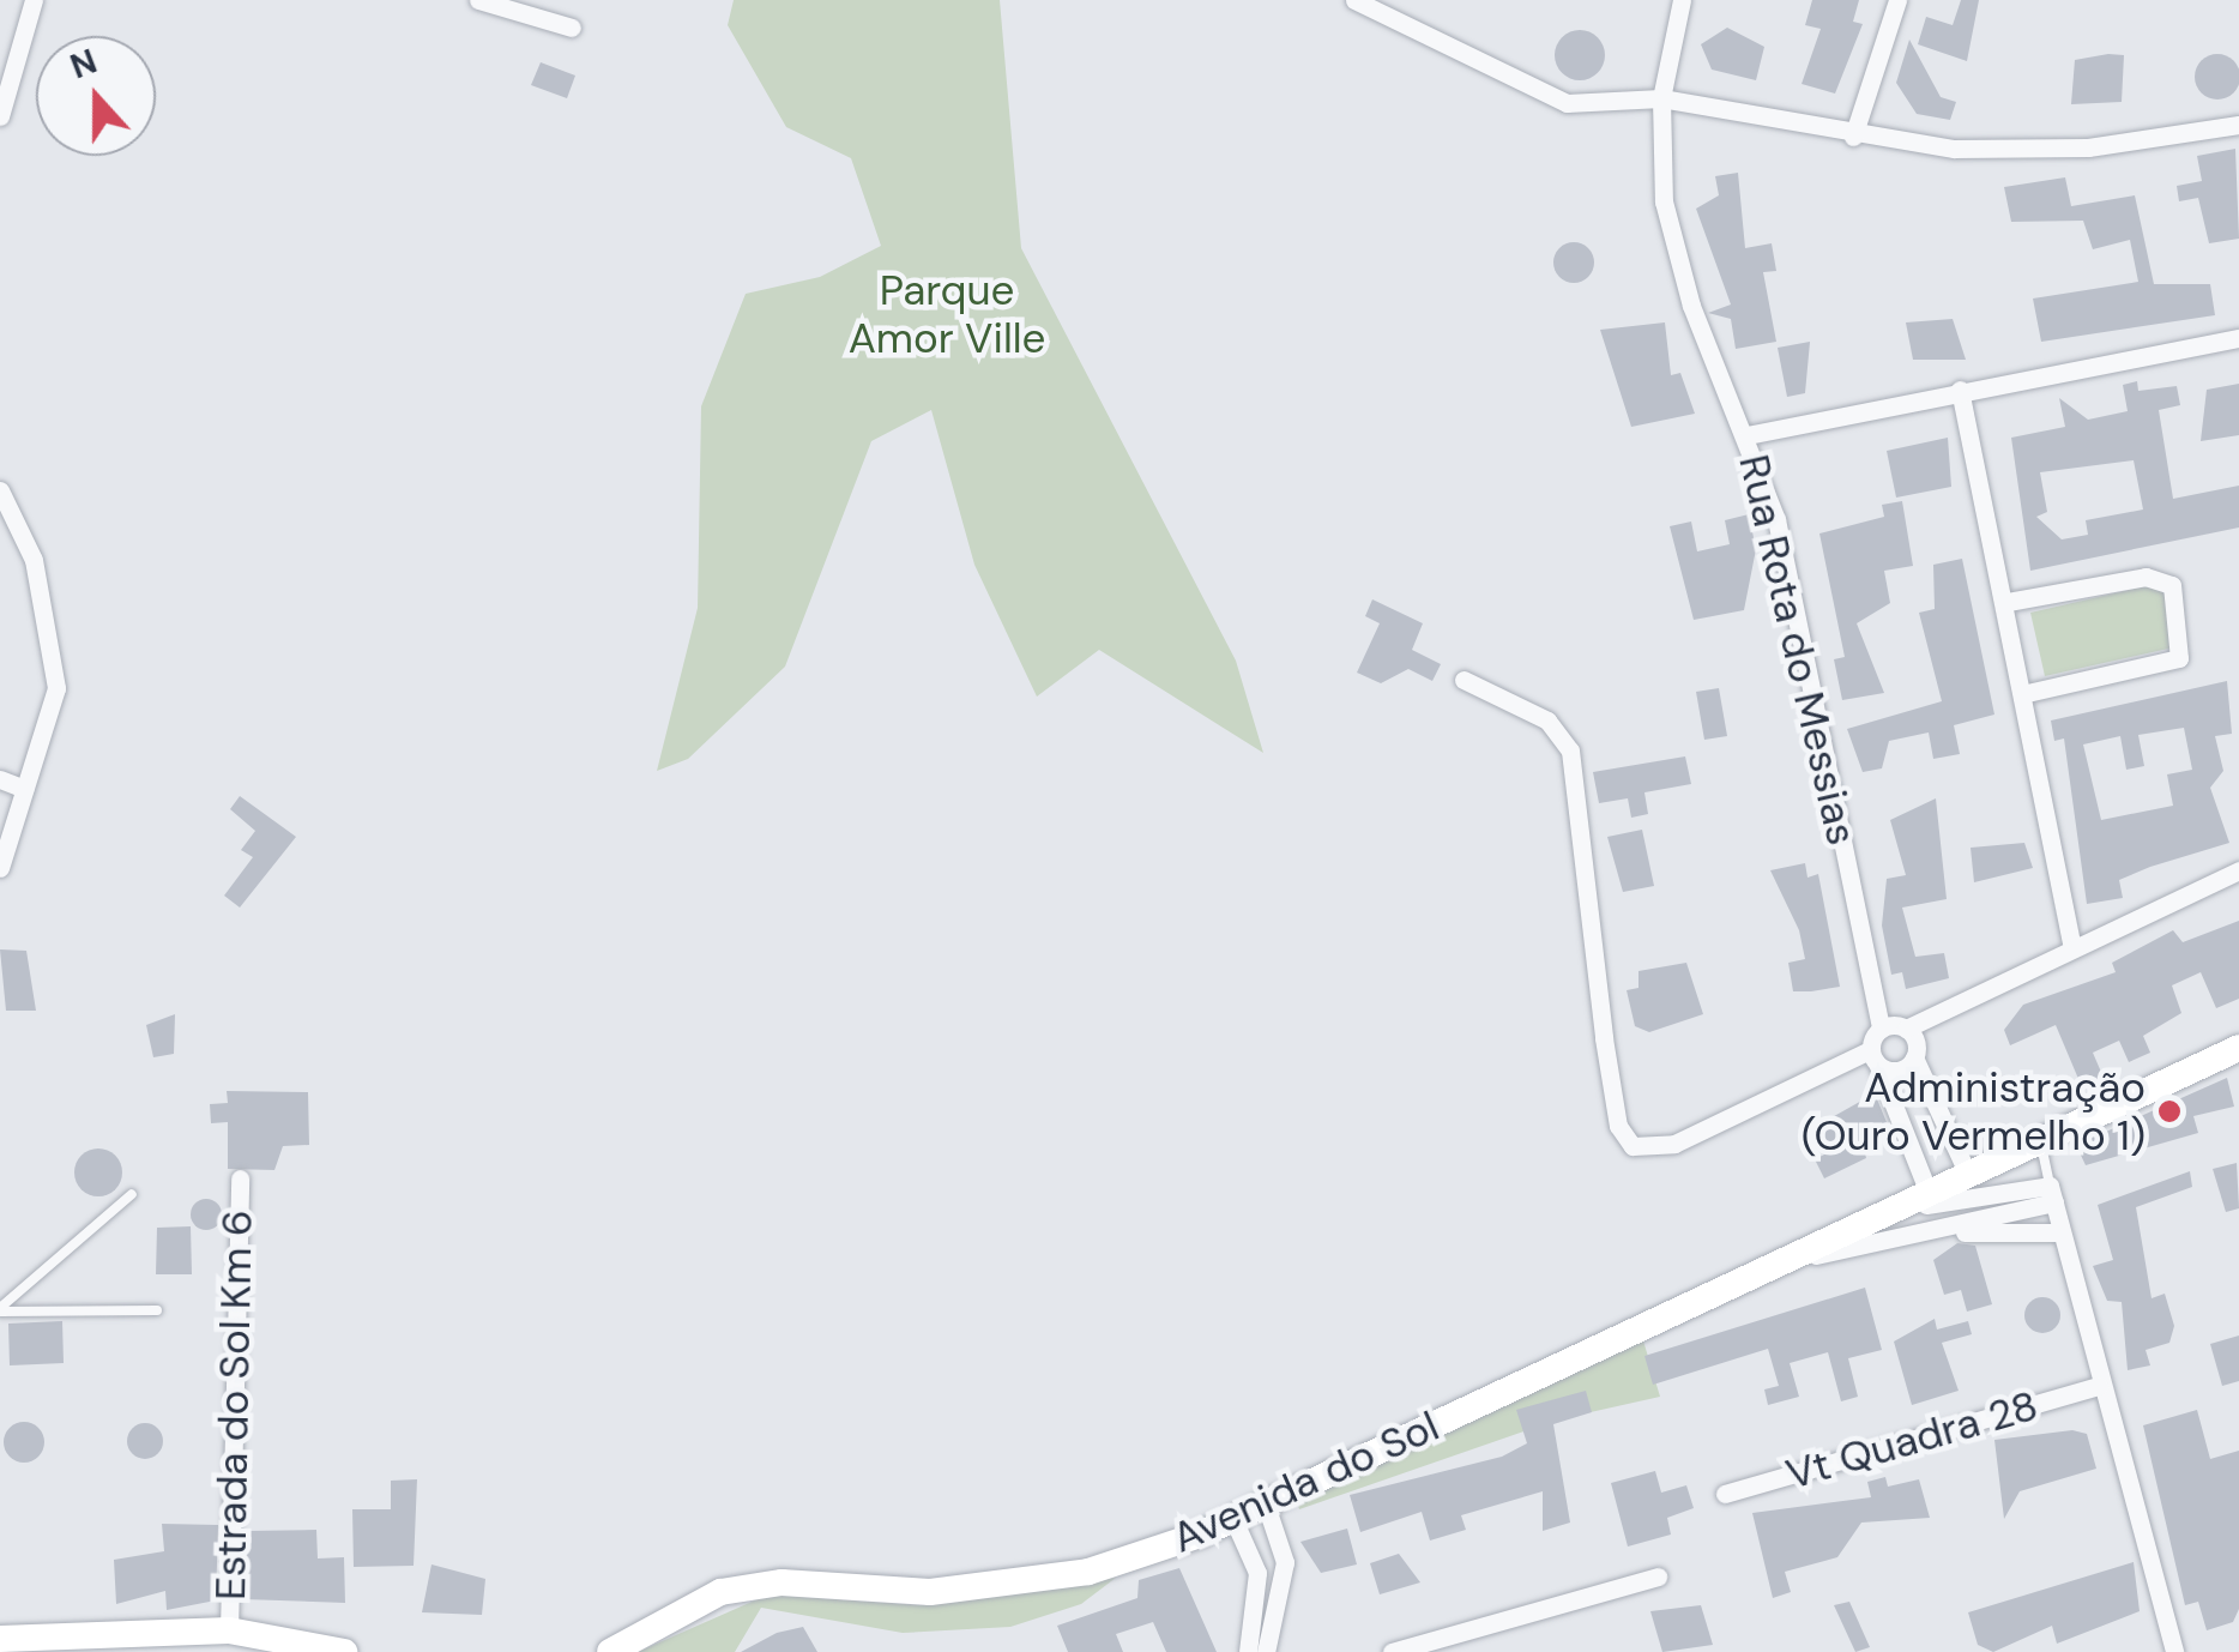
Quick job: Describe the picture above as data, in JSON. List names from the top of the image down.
{
  "streets": {
    "street": [
      "Rua Rota do Messias",
      "Estrada do Sol Km 6",
      "Vt Quadra 28",
      "Avenida do Sol"
    ]
  },
  "parks": ["Parque Amor Ville"],
  "places": ["Administração (Ouro Vermelho 1)"],
  "north": "top"
}
